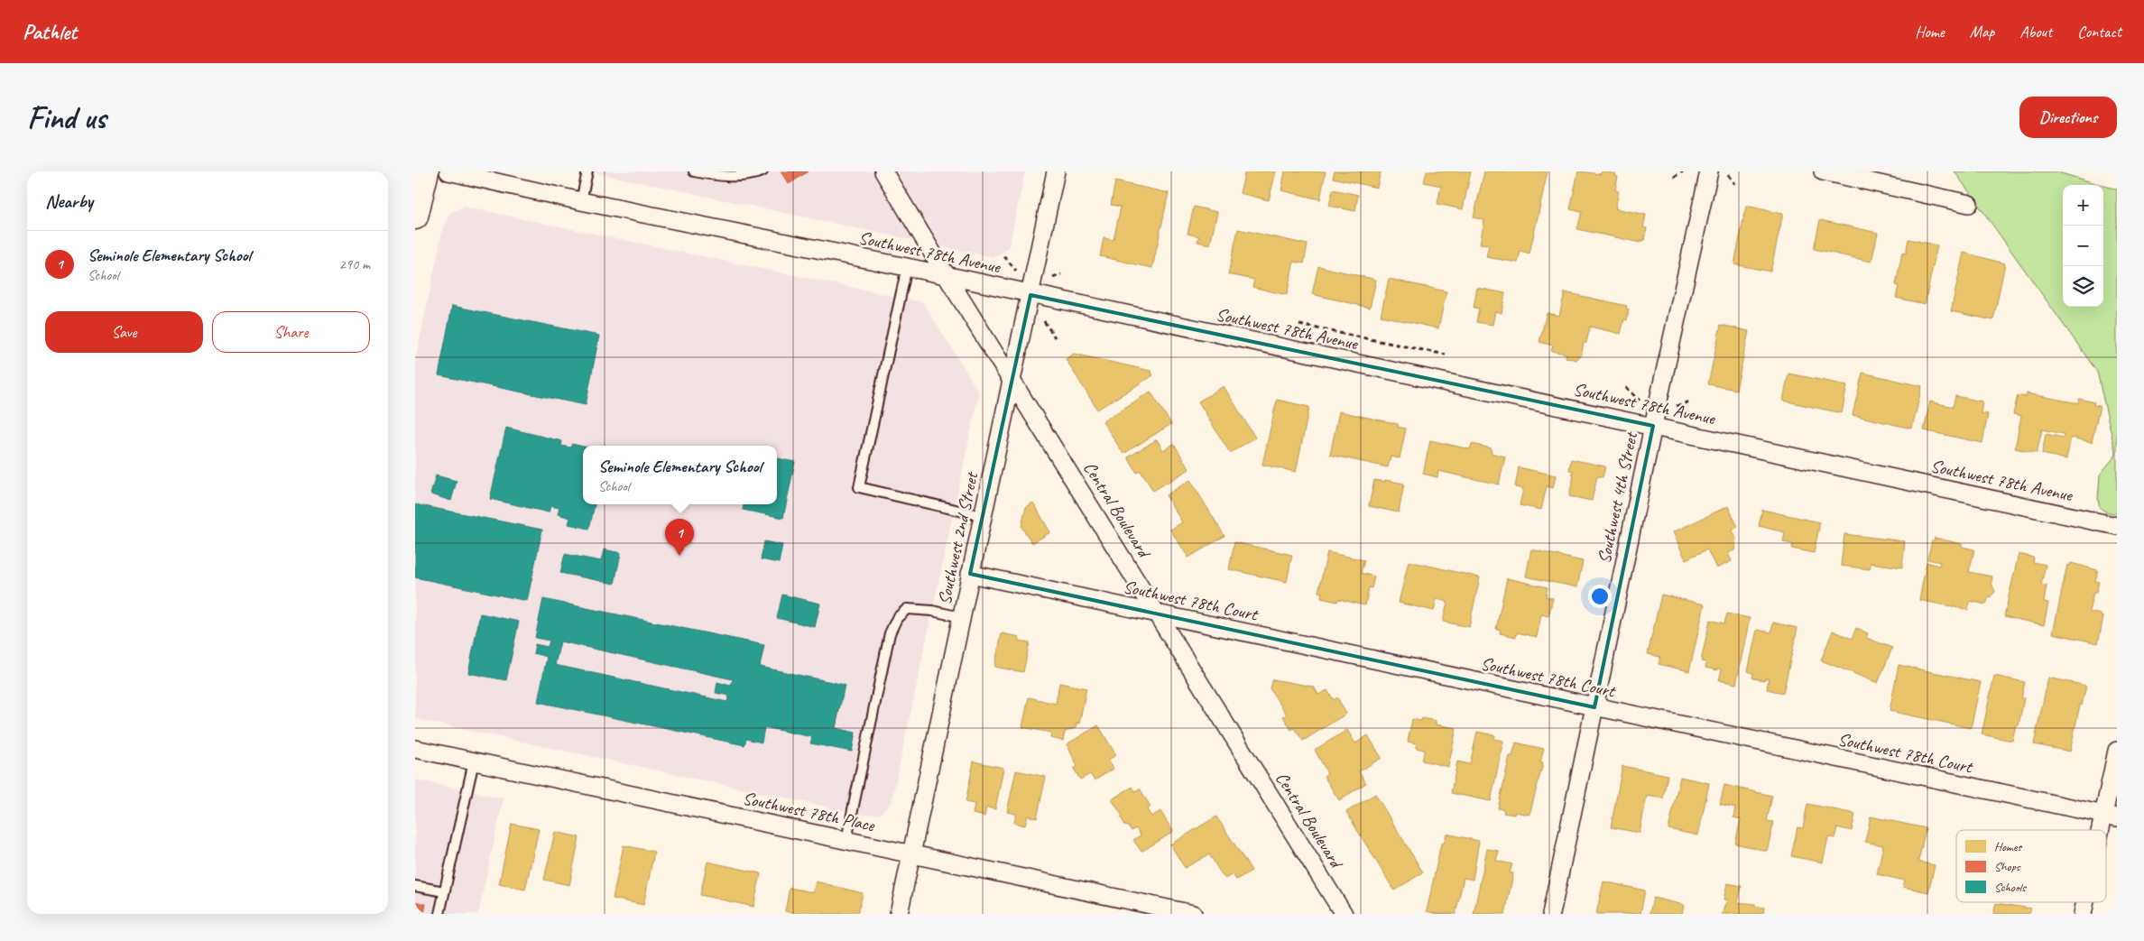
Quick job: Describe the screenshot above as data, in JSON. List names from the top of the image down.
{
  "streets": {
    "street": [
      "Southwest 78th Avenue",
      "Southwest 4th Street",
      "Central Boulevard",
      "Southwest 2nd Street",
      "Southwest 78th Court",
      "Southwest 78th Place"
    ]
  },
  "crossings": [
    ["Southwest 78th Avenue", "Southwest 4th Street"],
    ["Southwest 78th Avenue", "Central Boulevard"],
    ["Southwest 78th Avenue", "Southwest 2nd Street"],
    ["Southwest 4th Street", "Southwest 78th Court"],
    ["Central Boulevard", "Southwest 2nd Street"],
    ["Central Boulevard", "Southwest 78th Court"],
    ["Southwest 2nd Street", "Southwest 78th Court"],
    ["Southwest 2nd Street", "Southwest 78th Place"]
  ],
  "legend": ["Homes", "Shops", "Schools"],
  "page": {
    "header": "Pathlet",
    "nav": [
      "Home",
      "Map",
      "About",
      "Contact"
    ],
    "buttons": [
      "Directions",
      ["Save", "Share"]
    ],
    "title": "Find us",
    "heading": "Nearby",
    "map_buttons": ["+", "−"],
    "list": [
      {
        "mark": "1",
        "name": "Seminole Elementary School",
        "note": "School",
        "value": "290 m"
      }
    ],
    "popup": ["Seminole Elementary School", "School"],
    "pins": "1"
  }
}
